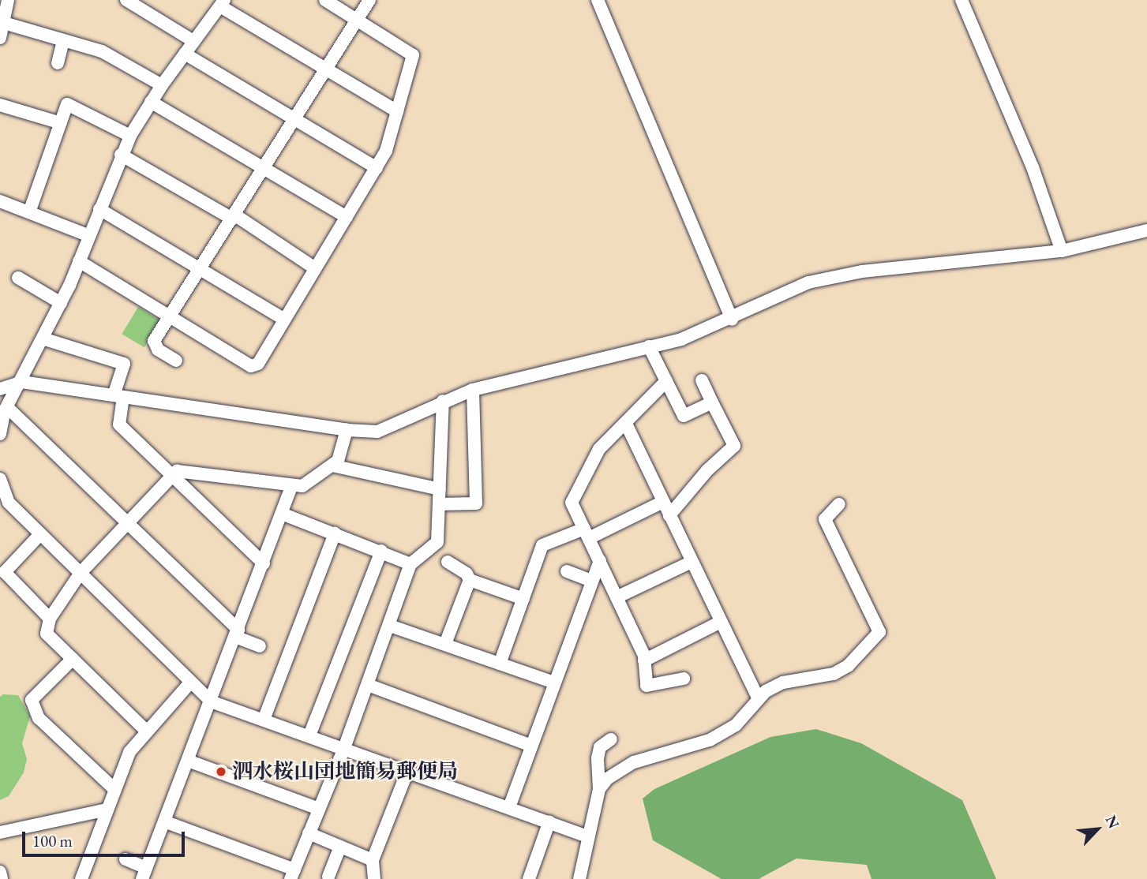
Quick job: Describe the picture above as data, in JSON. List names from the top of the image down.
{
  "places": ["泗水桜山団地簡易郵便局"],
  "scale_bar": "100 m",
  "north": "top right"
}
